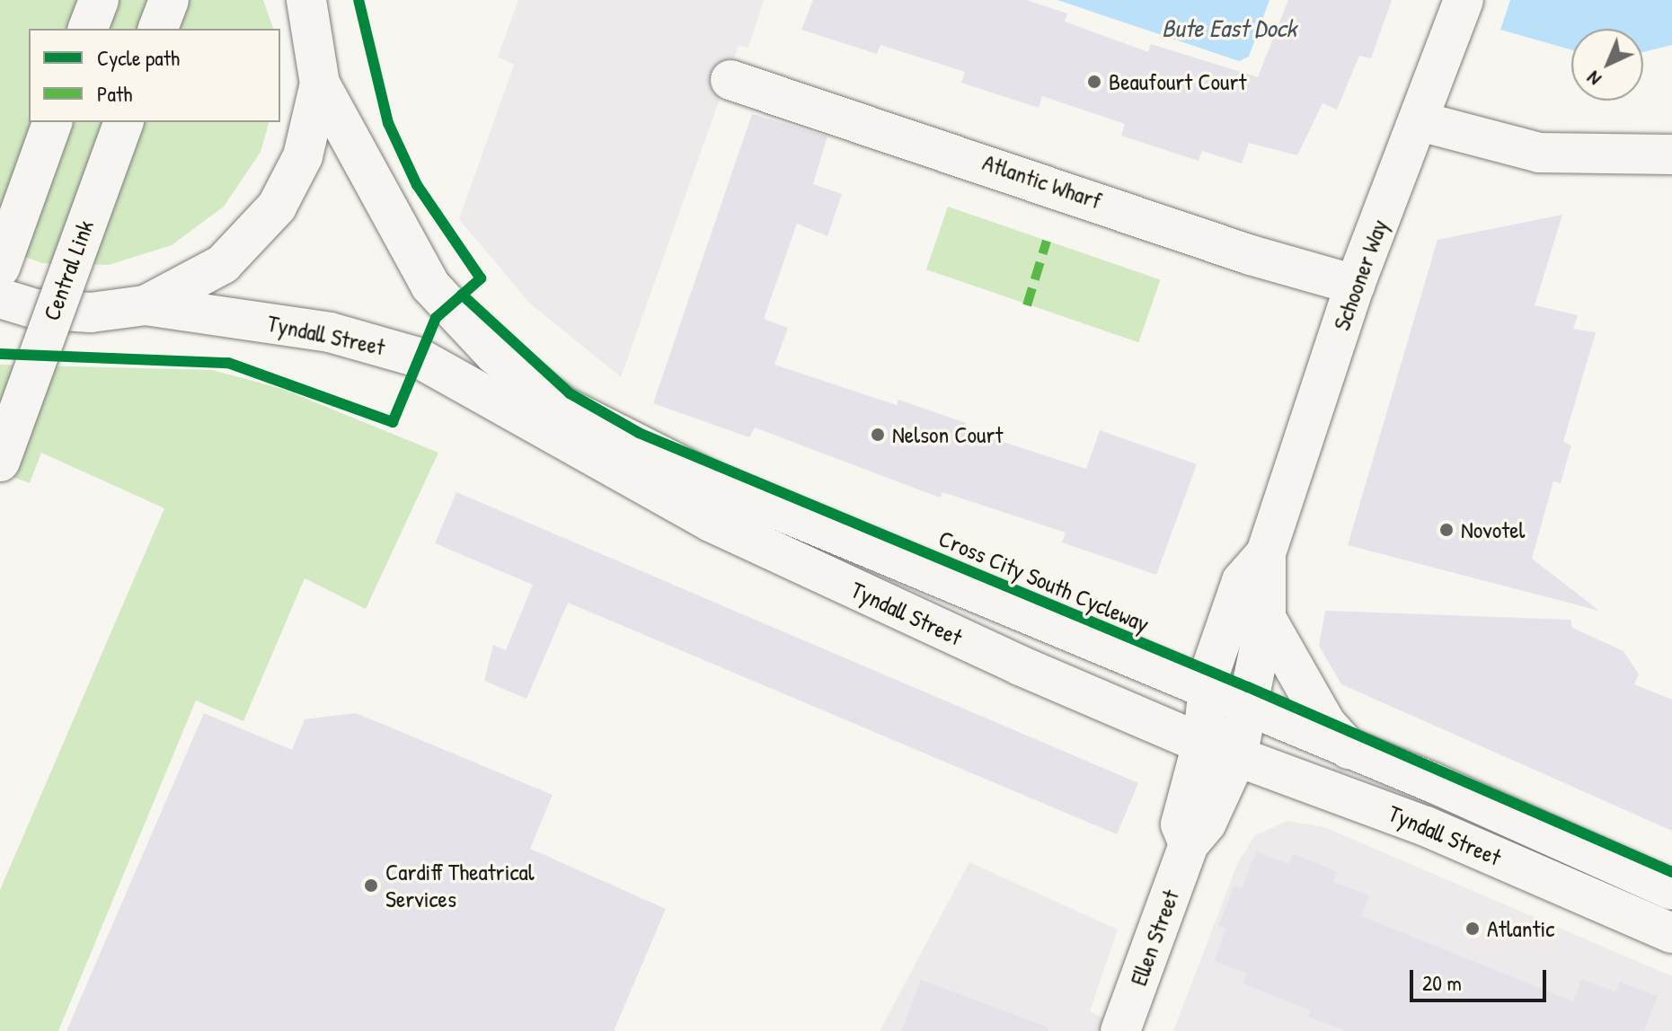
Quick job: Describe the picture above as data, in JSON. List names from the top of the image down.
{
  "streets": {
    "street": [
      "Atlantic Wharf",
      "Central Link",
      "Schooner Way",
      "Tyndall Street",
      "Ellen Street"
    ],
    "cycle path": ["Cross City South Cycleway"]
  },
  "crossings": [
    ["Atlantic Wharf", "Schooner Way"],
    ["Schooner Way", "Tyndall Street"],
    ["Schooner Way", "Ellen Street"],
    ["Tyndall Street", "Ellen Street"]
  ],
  "water": ["Bute East Dock"],
  "places": [
    "Beaufourt Court",
    "Nelson Court",
    "Novotel",
    "Cardiff Theatrical Services",
    "Atlantic"
  ],
  "legend": ["Cycle path", "Path"],
  "scale_bar": "20 m",
  "north": "bottom left"
}
